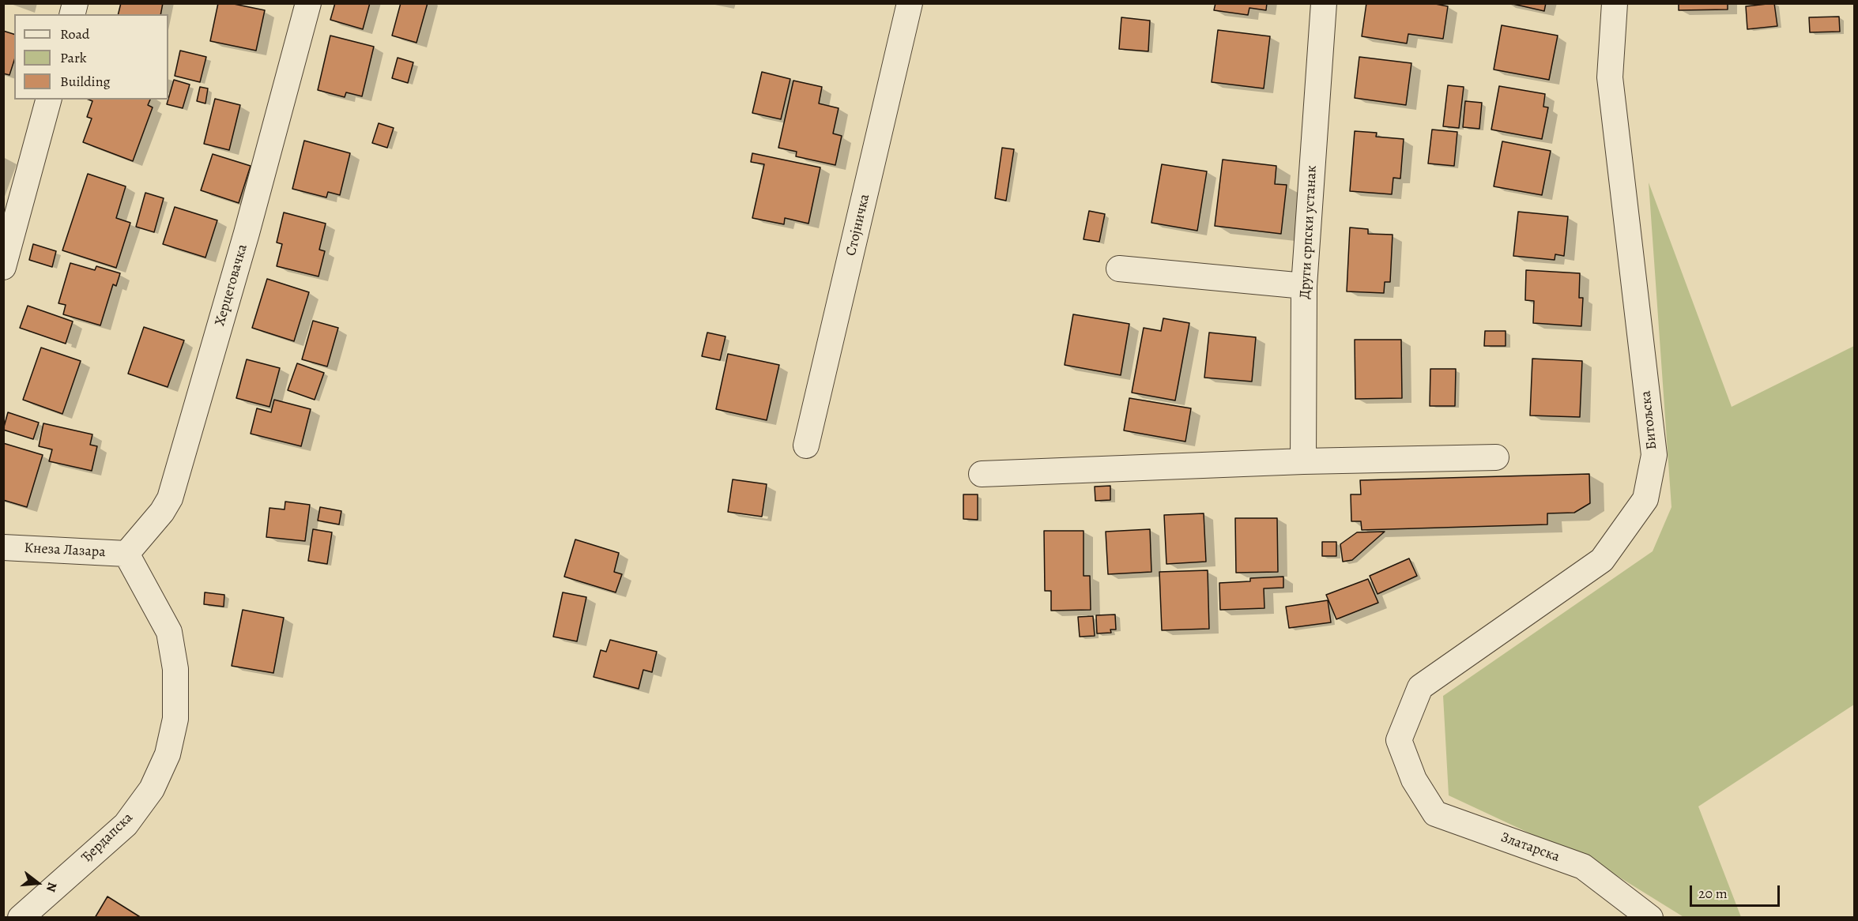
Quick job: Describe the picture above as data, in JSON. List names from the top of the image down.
{
  "streets": {
    "street": [
      "Стојничка",
      "Други српски устанак",
      "Херцеговачка",
      "Битољска",
      "Кнеза Лазара",
      "Ђердапска",
      "Златарска"
    ]
  },
  "crossings": [
    ["Херцеговачка", "Кнеза Лазара"],
    ["Херцеговачка", "Ђердапска"],
    ["Битољска", "Златарска"],
    ["Кнеза Лазара", "Ђердапска"]
  ],
  "legend": ["Road", "Park", "Building"],
  "scale_bar": "20 m",
  "north": "right"
}
